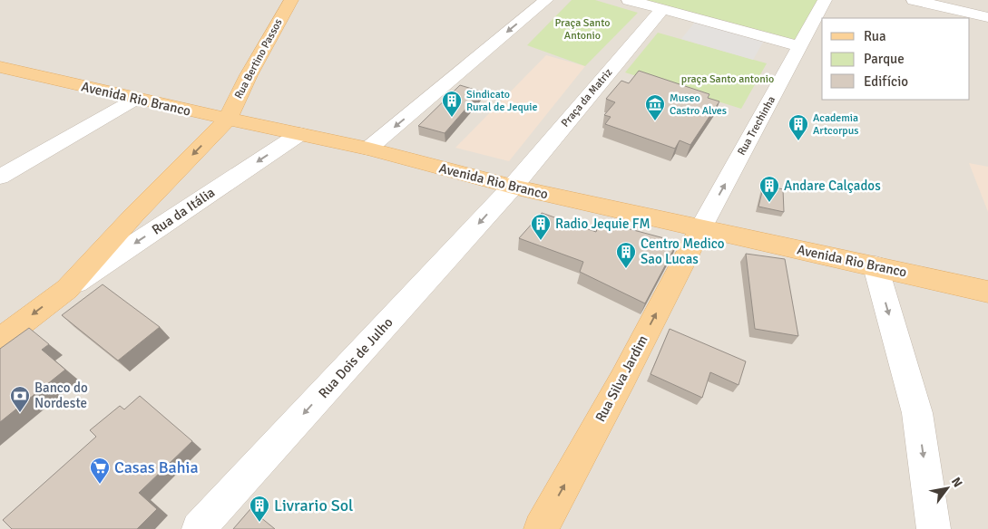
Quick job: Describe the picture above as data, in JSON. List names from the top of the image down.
{
  "streets": {
    "main road": [
      "Rua Bertino Passos",
      "Avenida Rio Branco",
      "Rua da Itália",
      "Rua Silva Jardim"
    ],
    "street": ["Praça da Matriz", "Rua Trechinha", "Rua Dois de Julho"]
  },
  "crossings": [
    ["Rua Bertino Passos", "Avenida Rio Branco"],
    ["Rua Bertino Passos", "Rua da Itália"],
    ["Praça da Matriz", "Avenida Rio Branco"],
    ["Praça da Matriz", "Rua Dois de Julho"],
    ["Avenida Rio Branco", "Rua Trechinha"],
    ["Avenida Rio Branco", "Rua da Itália"],
    ["Avenida Rio Branco", "Rua Dois de Julho"],
    ["Avenida Rio Branco", "Rua Silva Jardim"],
    ["Rua Trechinha", "Rua Silva Jardim"]
  ],
  "one_way": [
    "Rua Trechinha",
    "Rua da Itália",
    "Rua Dois de Julho",
    "Rua Silva Jardim"
  ],
  "parks": ["Praça Santo Antonio", "praça Santo antonio"],
  "places": {
    "building": [
      "Sindicato Rural de Jequie",
      "Academia Artcorpus",
      "Andare Calçados",
      "Radio Jequie FM",
      "Centro Medico Sao Lucas",
      "Livrario Sol"
    ],
    "museum": ["Museo Castro Alves"],
    "bank": ["Banco do Nordeste"],
    "supermarket": ["Casas Bahia"]
  },
  "legend": ["Rua", "Parque", "Edifício"],
  "north": "top right"
}
